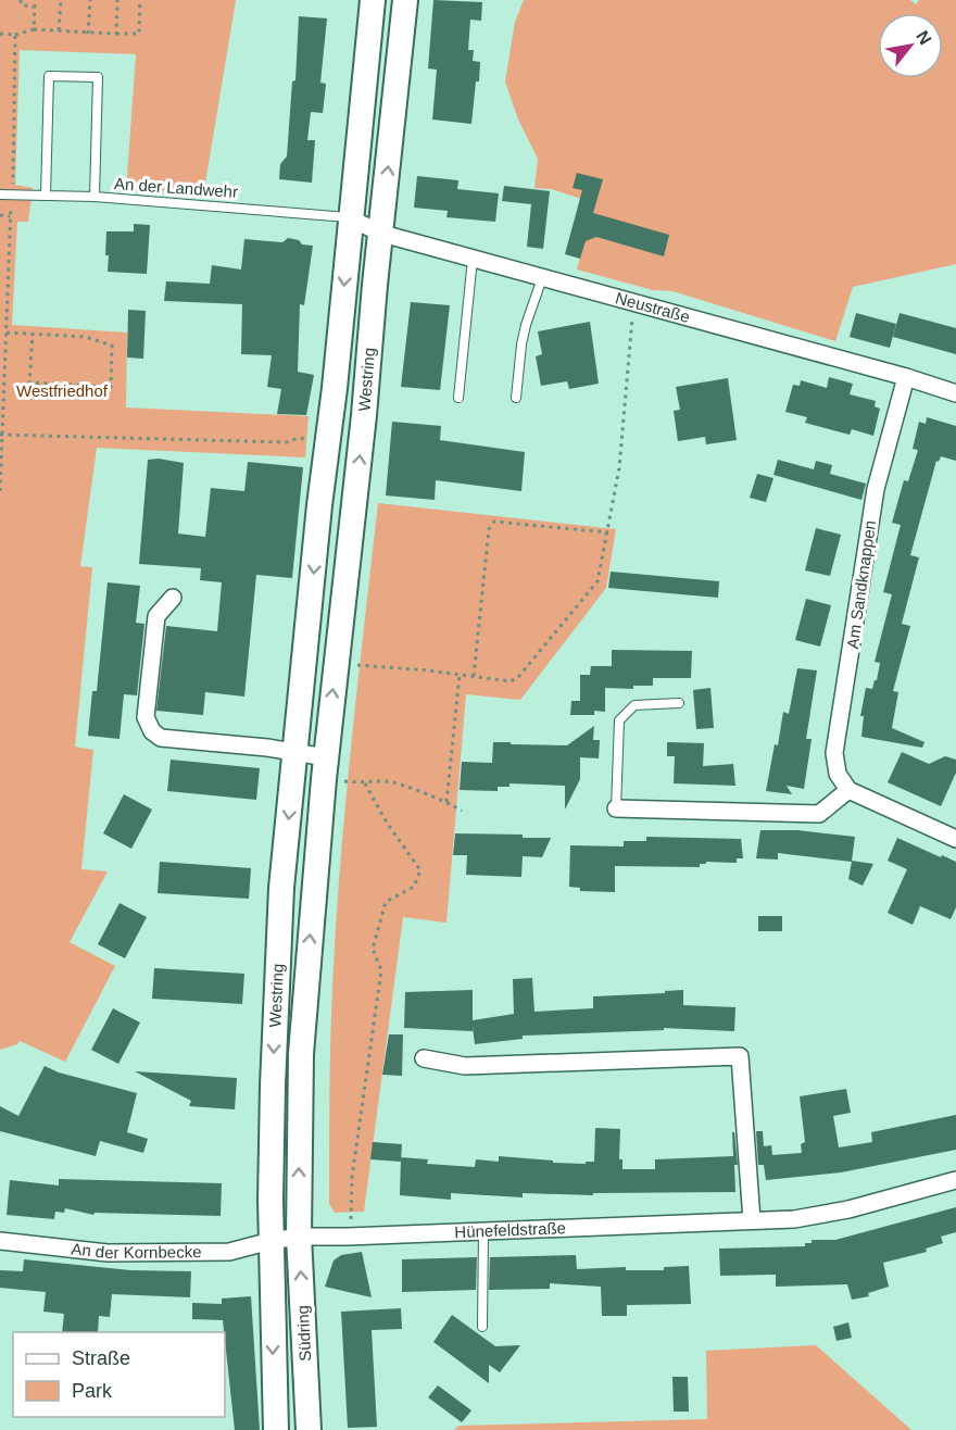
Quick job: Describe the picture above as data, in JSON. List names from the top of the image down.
{
  "streets": {
    "main road": ["Westring", "Südring"],
    "street": [
      "Neustraße",
      "Am Sandknappen",
      "Hünefeldstraße",
      "An der Kornbecke"
    ],
    "lane": ["An der Landwehr"]
  },
  "crossings": [
    ["An der Landwehr", "Neustraße"],
    ["An der Landwehr", "Westring"],
    ["Neustraße", "Westring"],
    ["Neustraße", "Am Sandknappen"],
    ["Westring", "Hünefeldstraße"],
    ["Westring", "An der Kornbecke"],
    ["Westring", "Südring"],
    ["Hünefeldstraße", "An der Kornbecke"],
    ["Hünefeldstraße", "Südring"],
    ["An der Kornbecke", "Südring"]
  ],
  "parks": ["Westfriedhof"],
  "legend": ["Straße", "Park"],
  "north": "top right"
}
